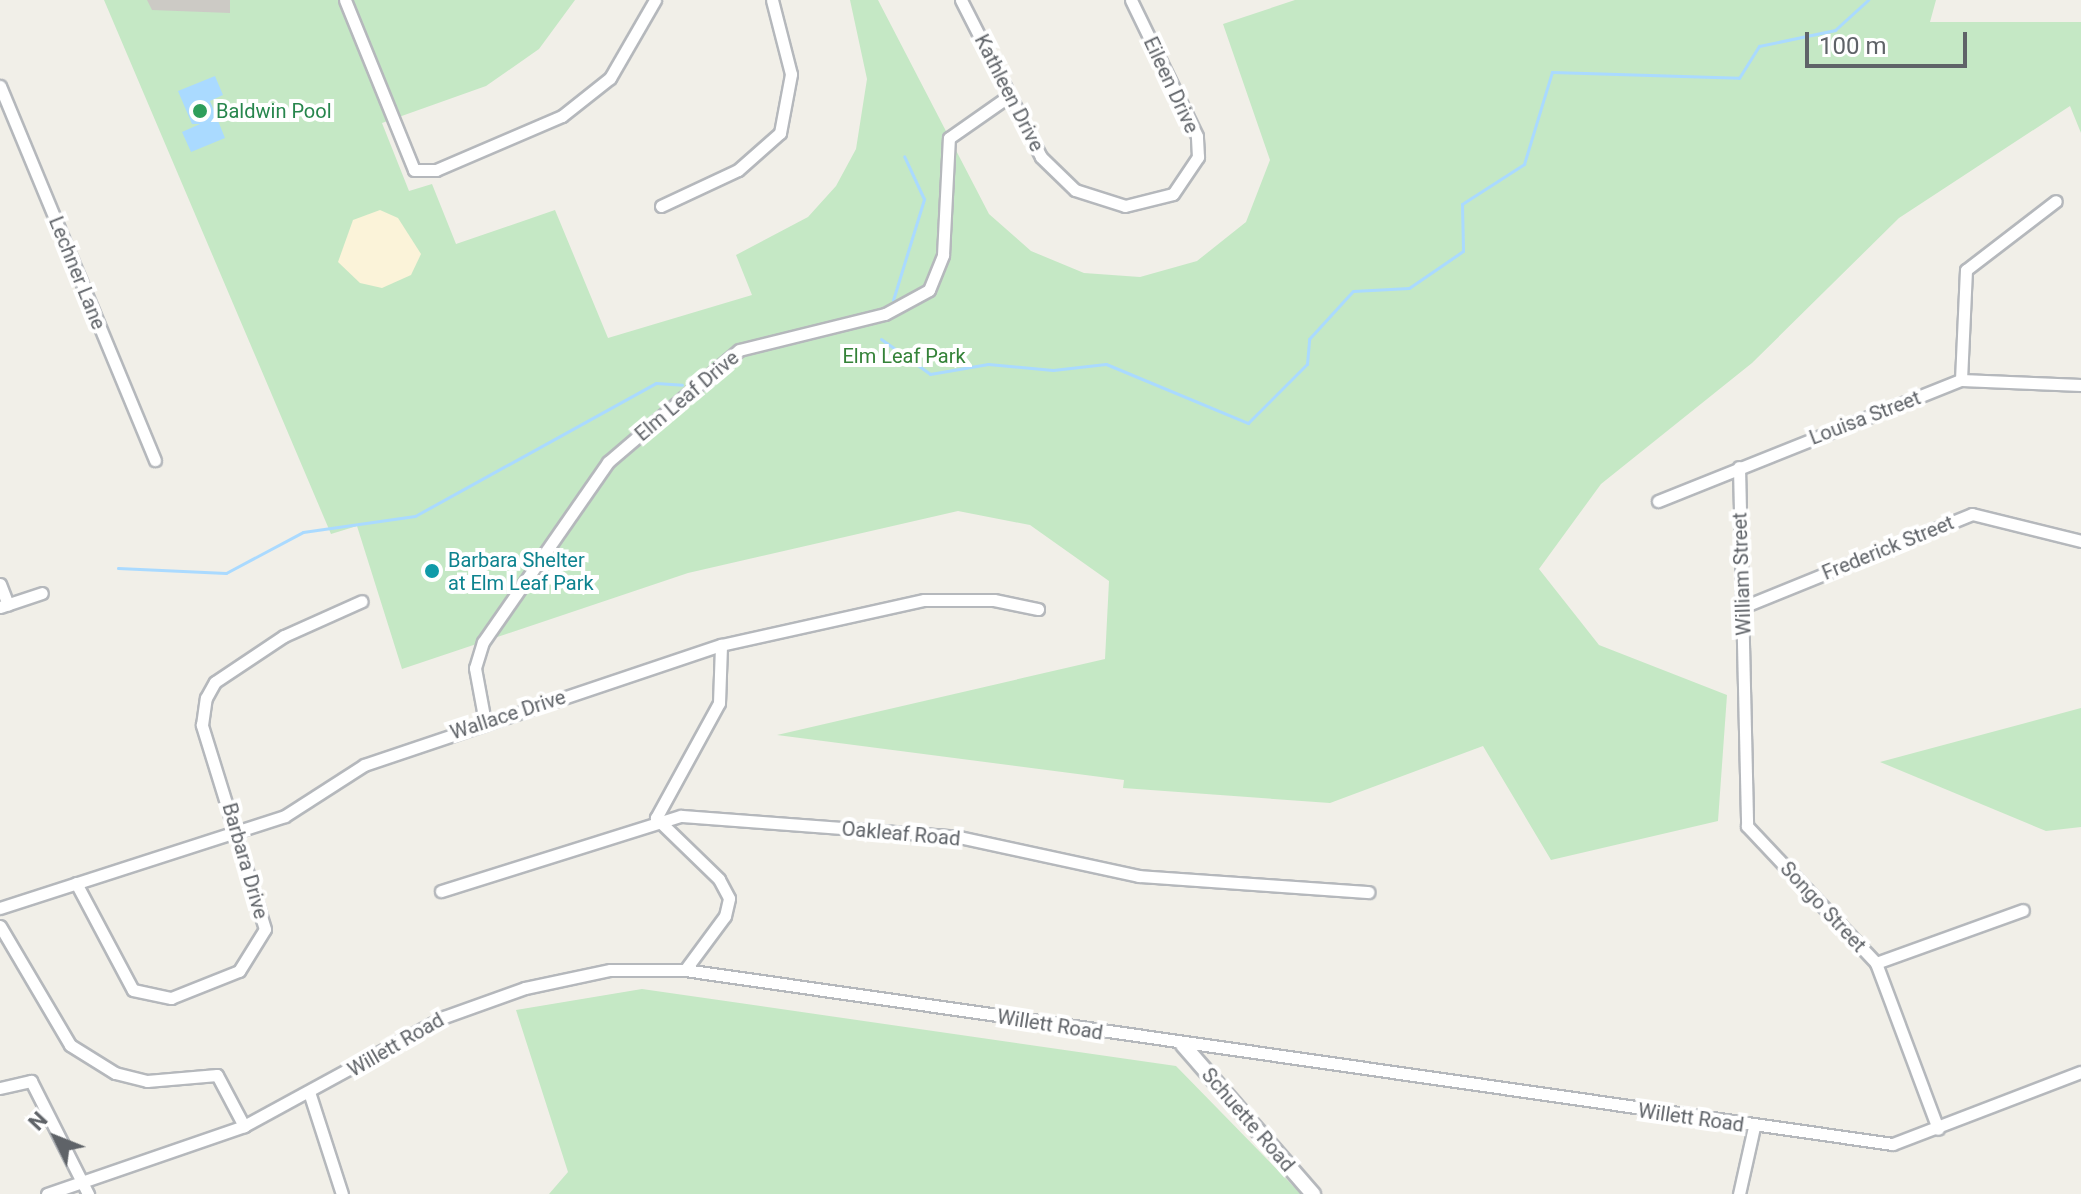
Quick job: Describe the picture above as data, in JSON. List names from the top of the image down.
{
  "streets": {
    "street": [
      "Eileen Drive",
      "Kathleen Drive",
      "Lechner Lane",
      "Elm Leaf Drive",
      "Louisa Street",
      "Frederick Street",
      "William Street",
      "Wallace Drive",
      "Oakleaf Road",
      "Barbara Drive",
      "Songo Street",
      "Willett Road",
      "Schuette Road"
    ]
  },
  "crossings": [
    ["Eileen Drive", "Kathleen Drive"],
    ["Kathleen Drive", "Elm Leaf Drive"],
    ["Elm Leaf Drive", "Wallace Drive"],
    ["Louisa Street", "William Street"],
    ["Frederick Street", "William Street"],
    ["William Street", "Songo Street"],
    ["Wallace Drive", "Barbara Drive"],
    ["Songo Street", "Willett Road"],
    ["Willett Road", "Schuette Road"]
  ],
  "parks": ["Elm Leaf Park"],
  "places": ["Baldwin Pool", "Barbara Shelter at Elm Leaf Park"],
  "scale_bar": "100 m",
  "north": "top left"
}
